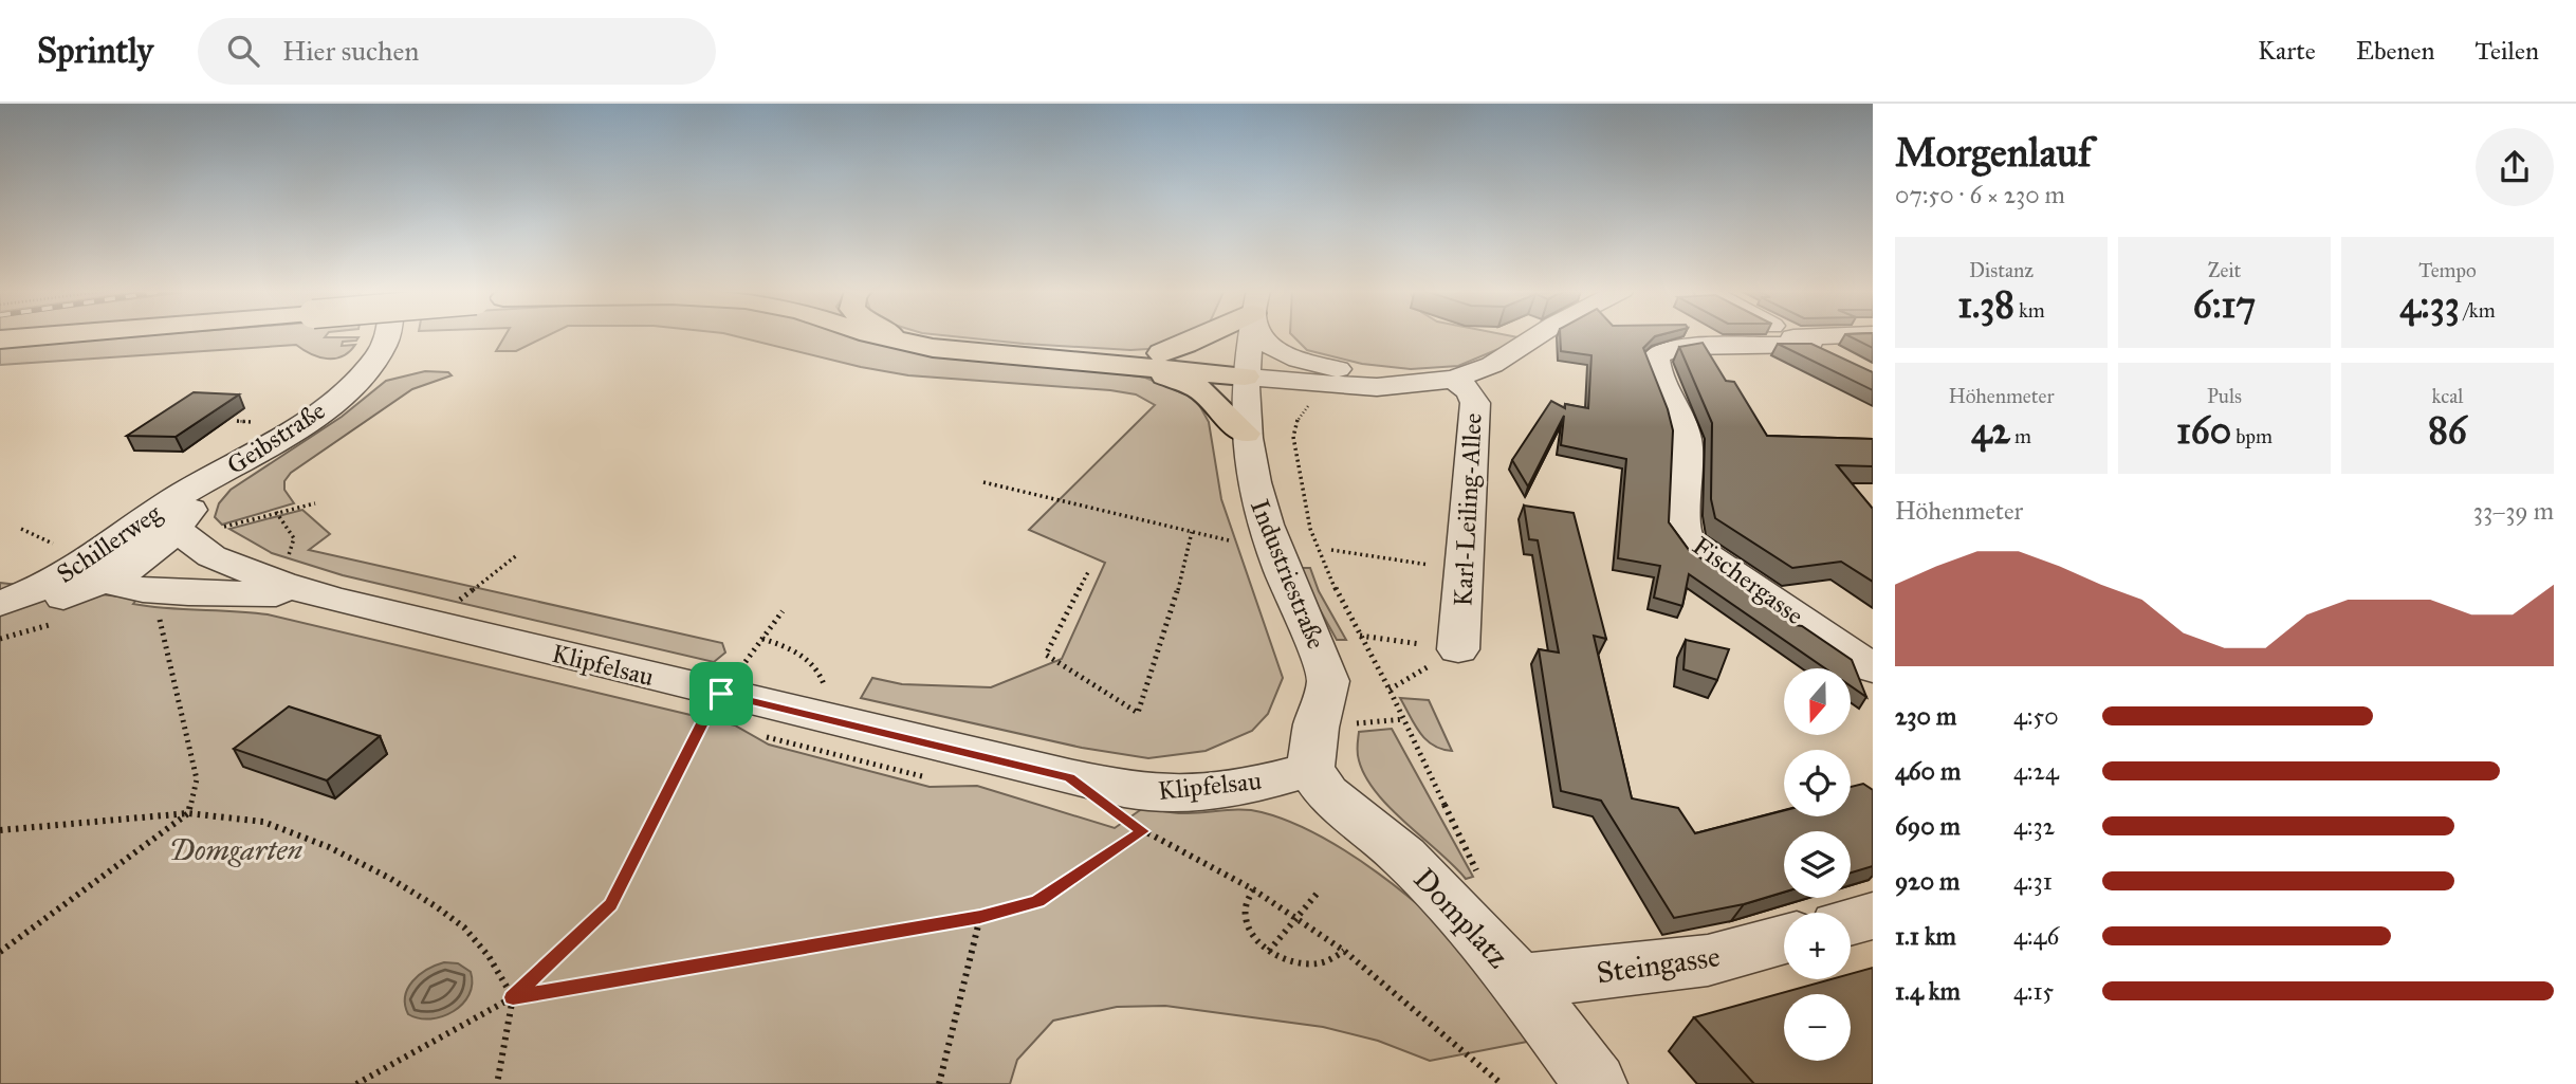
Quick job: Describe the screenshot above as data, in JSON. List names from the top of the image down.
{
  "streets": {
    "street": [
      "Geibstraße",
      "Karl-Leiling-Allee",
      "Schillerweg",
      "Industriestraße",
      "Fischergasse",
      "Klipfelsau",
      "Domplatz",
      "Steingasse"
    ]
  },
  "crossings": [
    ["Geibstraße", "Schillerweg"],
    ["Geibstraße", "Klipfelsau"],
    ["Karl-Leiling-Allee", "Industriestraße"],
    ["Schillerweg", "Klipfelsau"],
    ["Industriestraße", "Klipfelsau"],
    ["Industriestraße", "Domplatz"],
    ["Klipfelsau", "Domplatz"],
    ["Domplatz", "Steingasse"]
  ],
  "parks": ["Domgarten"],
  "north": "bottom",
  "page": {
    "header": "Sprintly",
    "search": "Hier suchen",
    "nav": ["Karte", "Ebenen", "Teilen"],
    "heading": ["Morgenlauf", "07:50 · 6 × 230 m"],
    "stats": [
      ["Distanz", "1.38 km"],
      ["Zeit", "6:17"],
      ["Tempo", "4:33 /km"],
      ["Höhenmeter", "42 m"],
      ["Puls", "160 bpm"],
      ["kcal", "86"]
    ],
    "chart": ["Höhenmeter", "33–39 m"],
    "map_buttons": ["+", "−"],
    "list": [
      {
        "name": "230 m",
        "note": "4:50"
      },
      {
        "name": "460 m",
        "note": "4:24"
      },
      {
        "name": "690 m",
        "note": "4:32"
      },
      {
        "name": "920 m",
        "note": "4:31"
      },
      {
        "name": "1.1 km",
        "note": "4:46"
      },
      {
        "name": "1.4 km",
        "note": "4:15"
      }
    ]
  }
}
